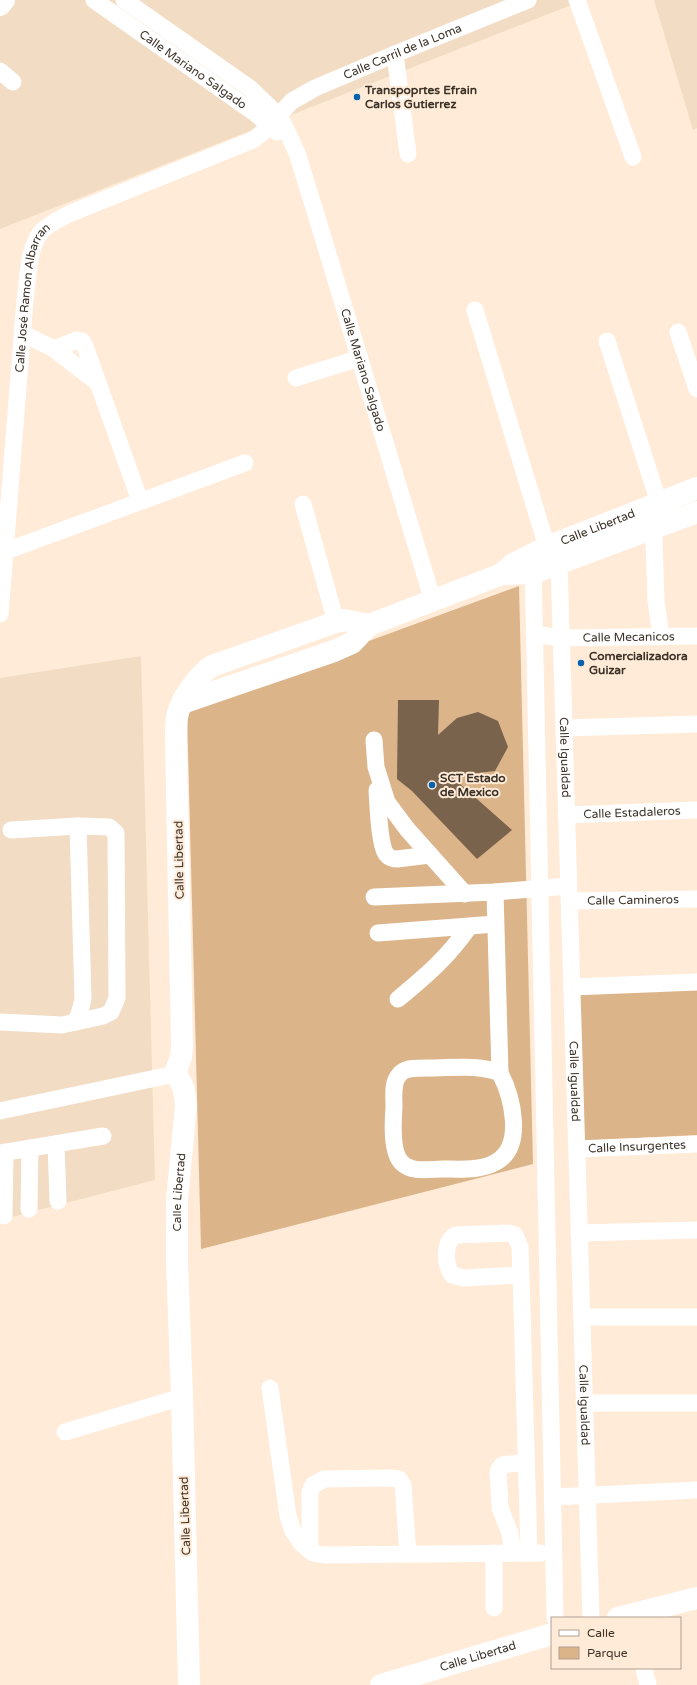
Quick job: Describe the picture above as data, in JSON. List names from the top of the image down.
{
  "streets": {
    "main road": ["Calle Libertad"],
    "street": [
      "Calle Carril de la Loma",
      "Calle Mariano Salgado",
      "Calle José Ramon Albarran",
      "Calle Mecanicos",
      "Calle Igualdad",
      "Calle Estadaleros",
      "Calle Camineros",
      "Calle Insurgentes"
    ]
  },
  "crossings": [
    ["Calle Carril de la Loma", "Calle Mariano Salgado"],
    ["Calle Carril de la Loma", "Calle José Ramon Albarran"],
    ["Calle Mariano Salgado", "Calle José Ramon Albarran"],
    ["Calle Mariano Salgado", "Calle Libertad"],
    ["Calle Libertad", "Calle Igualdad"],
    ["Calle Mecanicos", "Calle Igualdad"],
    ["Calle Igualdad", "Calle Estadaleros"],
    ["Calle Igualdad", "Calle Camineros"],
    ["Calle Igualdad", "Calle Insurgentes"]
  ],
  "places": ["Transpoprtes Efrain Carlos Gutierrez", "Comercializadora Guizar", "SCT Estado de Mexico"],
  "legend": ["Calle", "Parque"]
}
